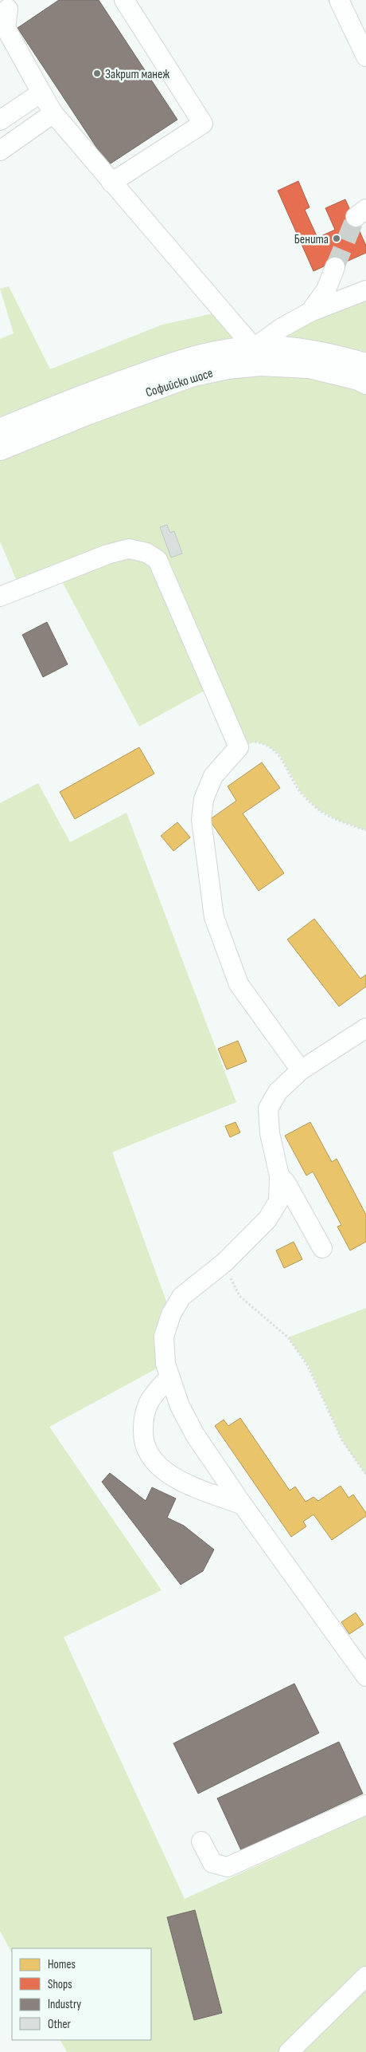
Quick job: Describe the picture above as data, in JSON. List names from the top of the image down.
{
  "streets": {
    "main road": ["Софийско шосе"]
  },
  "places": ["Закрит манеж", "Бенита"],
  "legend": [
    "Homes",
    "Shops",
    "Industry",
    "Other"
  ]
}
